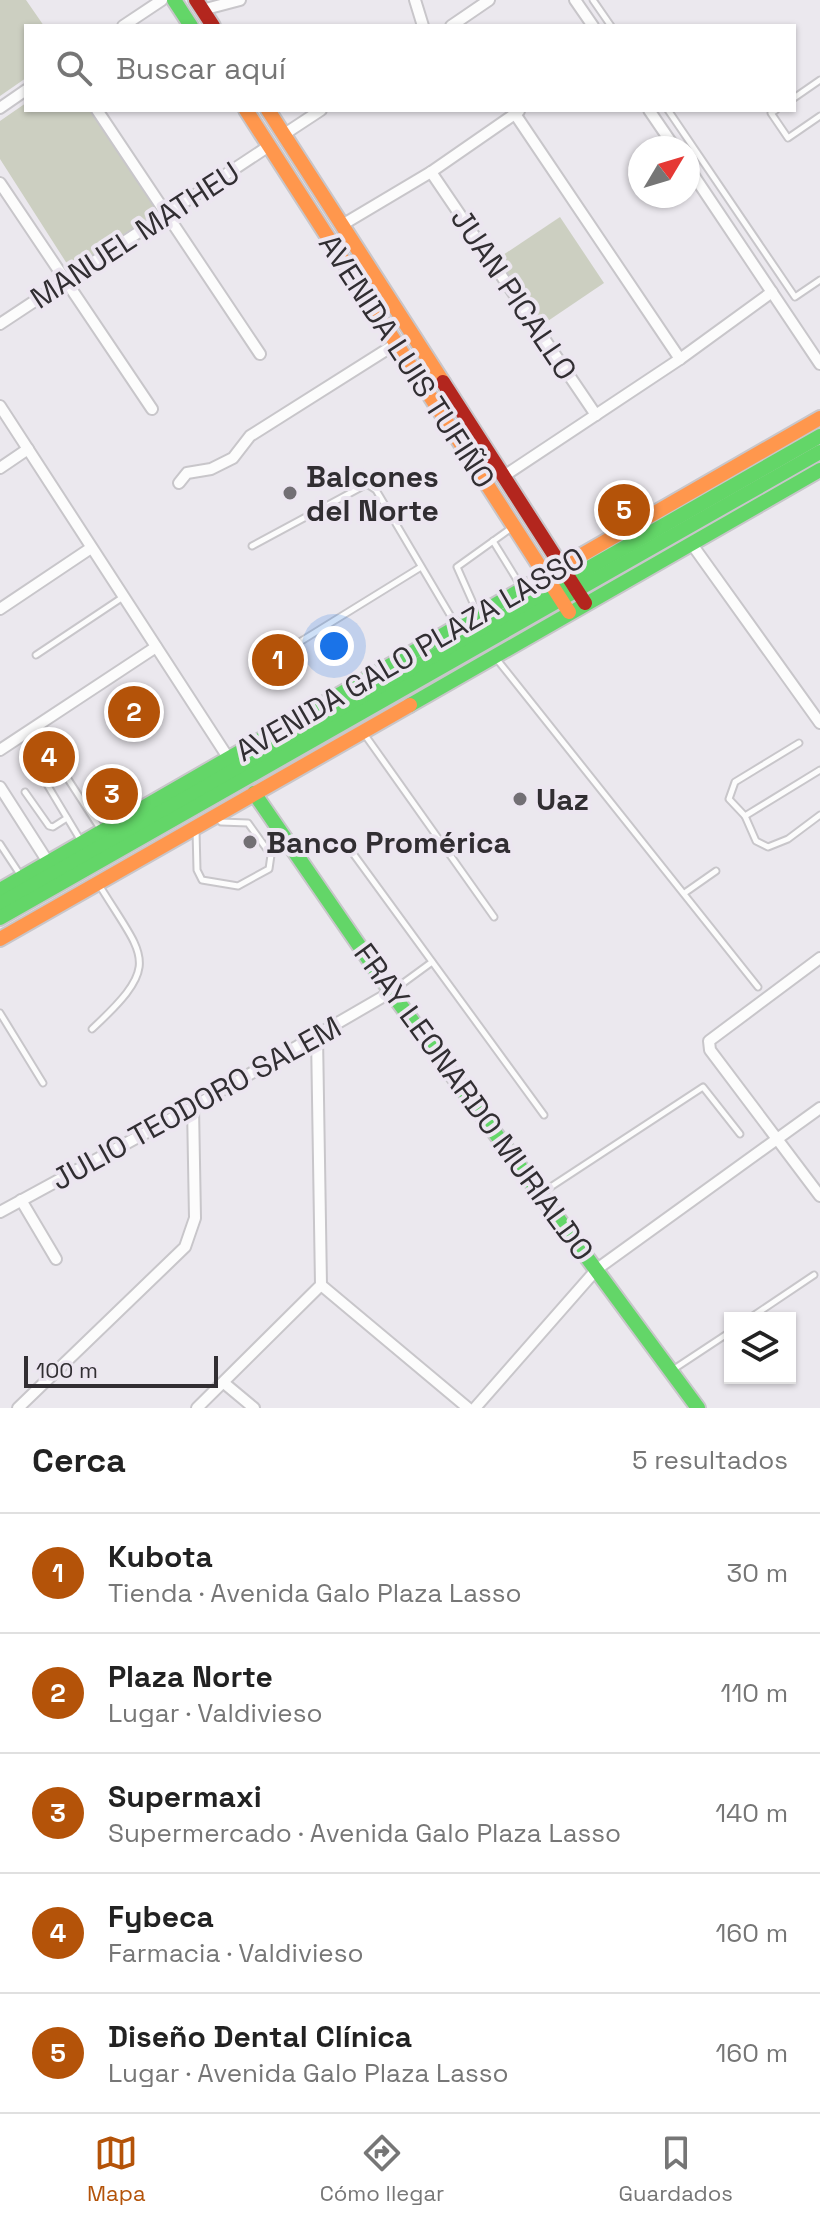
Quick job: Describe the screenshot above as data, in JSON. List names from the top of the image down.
{
  "streets": {
    "main road": ["AVENIDA LUIS TUFIÑO", "AVENIDA GALO PLAZA LASSO", "FRAY LEONARDO MURIALDO"],
    "street": ["MANUEL MATHEU", "JUAN PICALLO", "JULIO TEODORO SALEM"]
  },
  "crossings": [
    ["MANUEL MATHEU", "AVENIDA LUIS TUFIÑO"],
    ["AVENIDA LUIS TUFIÑO", "AVENIDA GALO PLAZA LASSO"],
    ["AVENIDA GALO PLAZA LASSO", "FRAY LEONARDO MURIALDO"],
    ["FRAY LEONARDO MURIALDO", "JULIO TEODORO SALEM"]
  ],
  "places": ["Balcones del Norte", "Uaz", "Banco Promérica"],
  "scale_bar": "100 m",
  "north": "top right",
  "page": {
    "search": "Buscar aquí",
    "pins": [
      "5",
      "1",
      "2",
      "4",
      "3"
    ],
    "scale": "100 m",
    "heading": ["Cerca", "5 resultados"],
    "list": [
      {
        "mark": "1",
        "name": "Kubota",
        "note": "Tienda · Avenida Galo Plaza Lasso",
        "value": "30 m"
      },
      {
        "mark": "2",
        "name": "Plaza Norte",
        "note": "Lugar · Valdivieso",
        "value": "110 m"
      },
      {
        "mark": "3",
        "name": "Supermaxi",
        "note": "Supermercado · Avenida Galo Plaza Lasso",
        "value": "140 m"
      },
      {
        "mark": "4",
        "name": "Fybeca",
        "note": "Farmacia · Valdivieso",
        "value": "160 m"
      },
      {
        "mark": "5",
        "name": "Diseño Dental Clínica",
        "note": "Lugar · Avenida Galo Plaza Lasso",
        "value": "160 m"
      }
    ],
    "nav": ["Mapa", "Cómo llegar", "Guardados"]
  }
}
